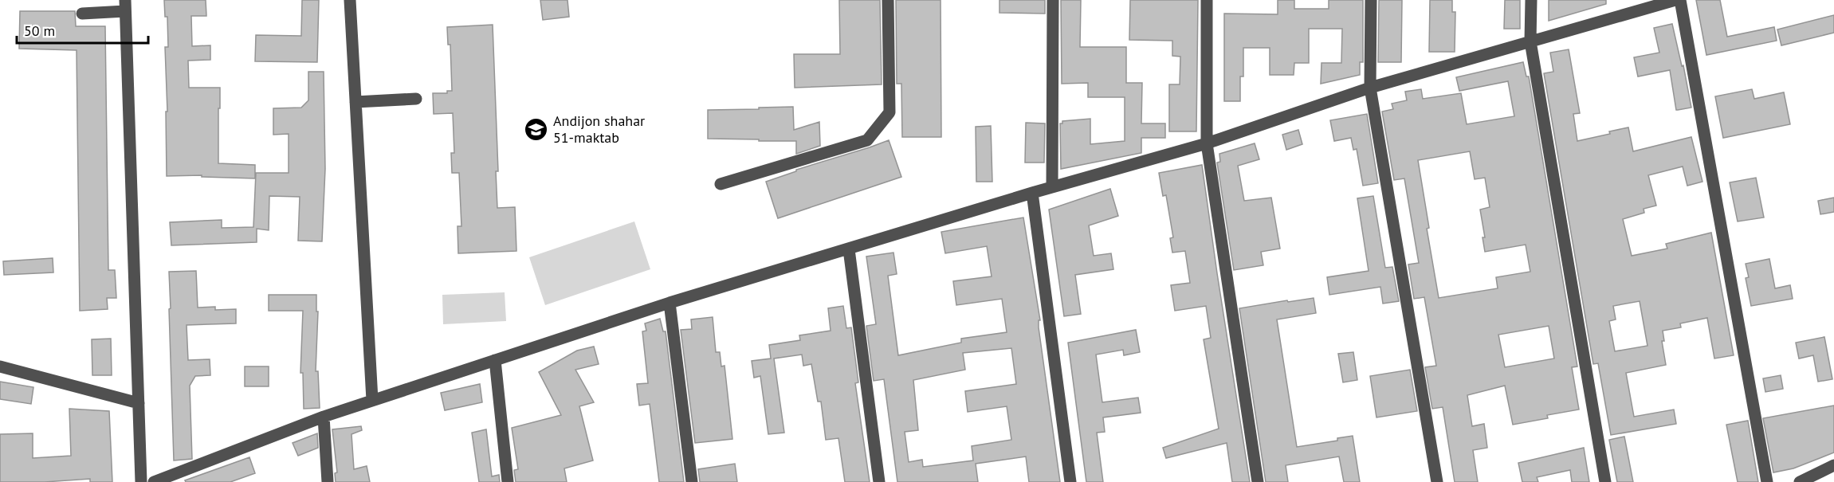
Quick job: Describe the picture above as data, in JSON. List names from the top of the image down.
{
  "places": {
    "school or university": ["Andijon shahar 51-maktab"]
  },
  "scale_bar": "50 m"
}
